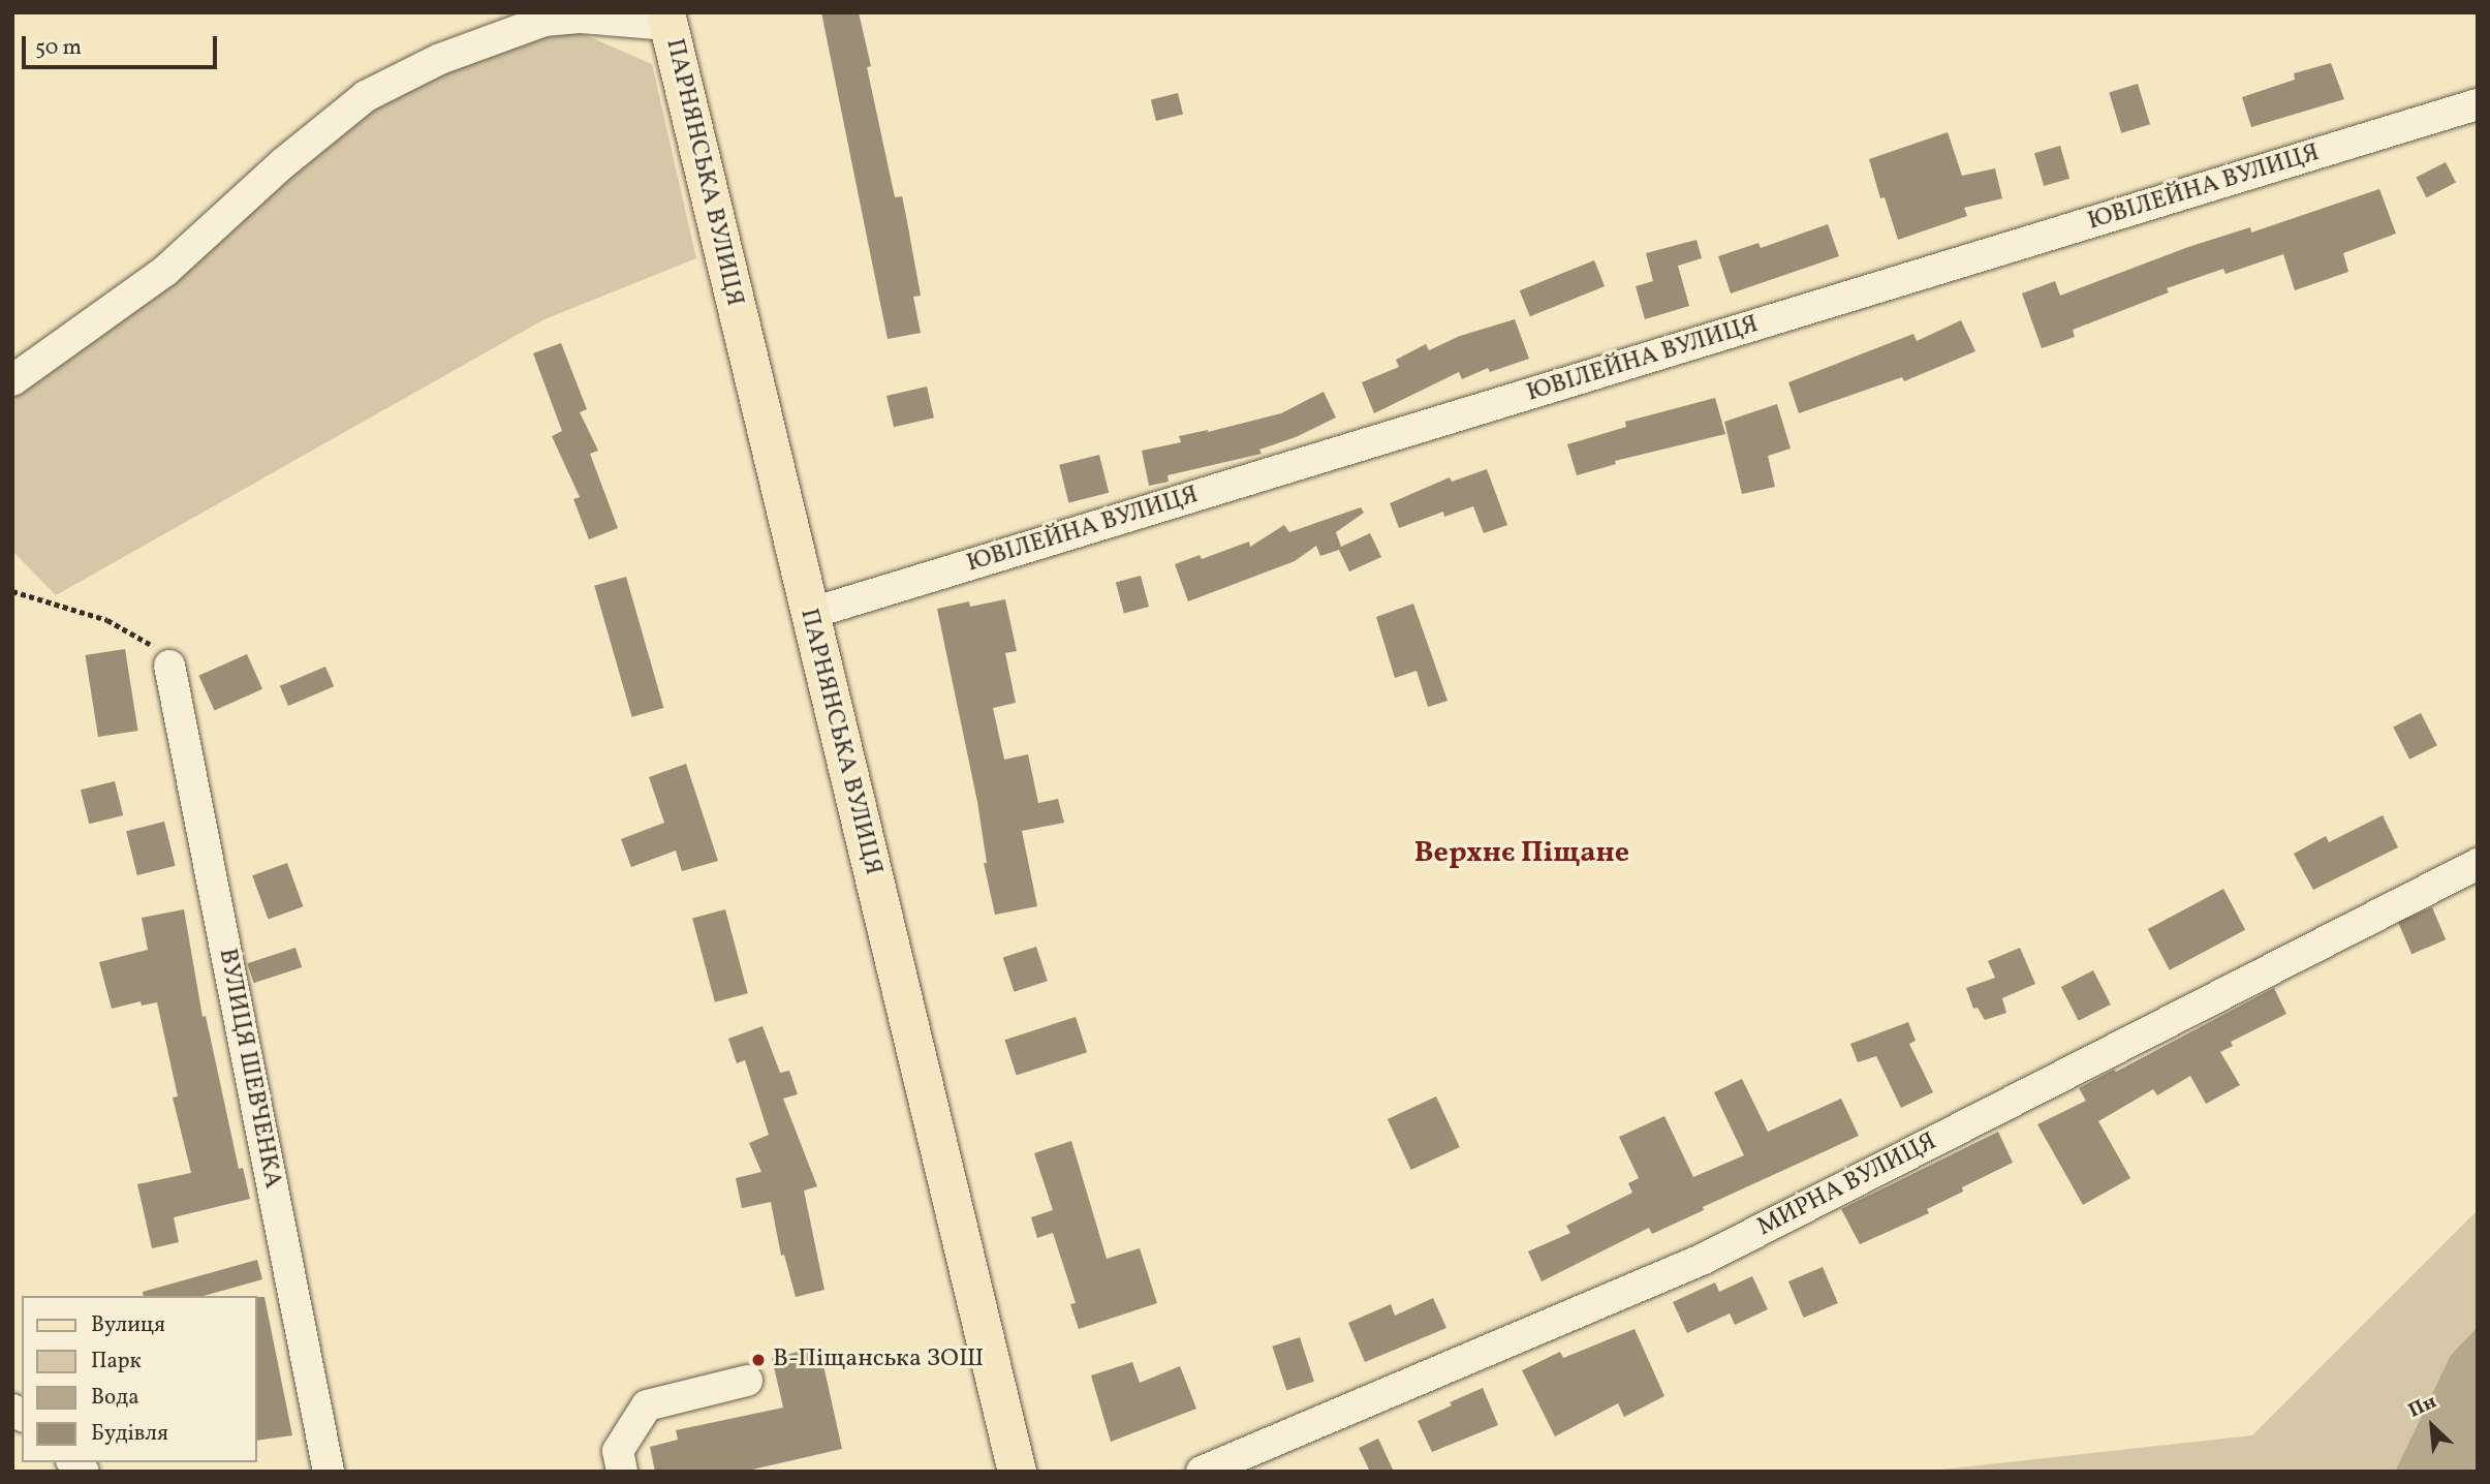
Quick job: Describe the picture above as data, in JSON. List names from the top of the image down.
{
  "streets": {
    "main road": ["ПАРНЯНСЬКА ВУЛИЦЯ"],
    "street": ["ЮВІЛЕЙНА ВУЛИЦЯ", "ВУЛИЦЯ ШЕВЧЕНКА", "МИРНА ВУЛИЦЯ"]
  },
  "crossings": [
    ["ПАРНЯНСЬКА ВУЛИЦЯ", "ЮВІЛЕЙНА ВУЛИЦЯ"]
  ],
  "districts": ["Верхнє Піщане"],
  "places": ["В-Піщанська ЗОШ"],
  "legend": [
    "Вулиця",
    "Парк",
    "Вода",
    "Будівля"
  ],
  "scale_bar": "50 m",
  "north": "top left"
}
